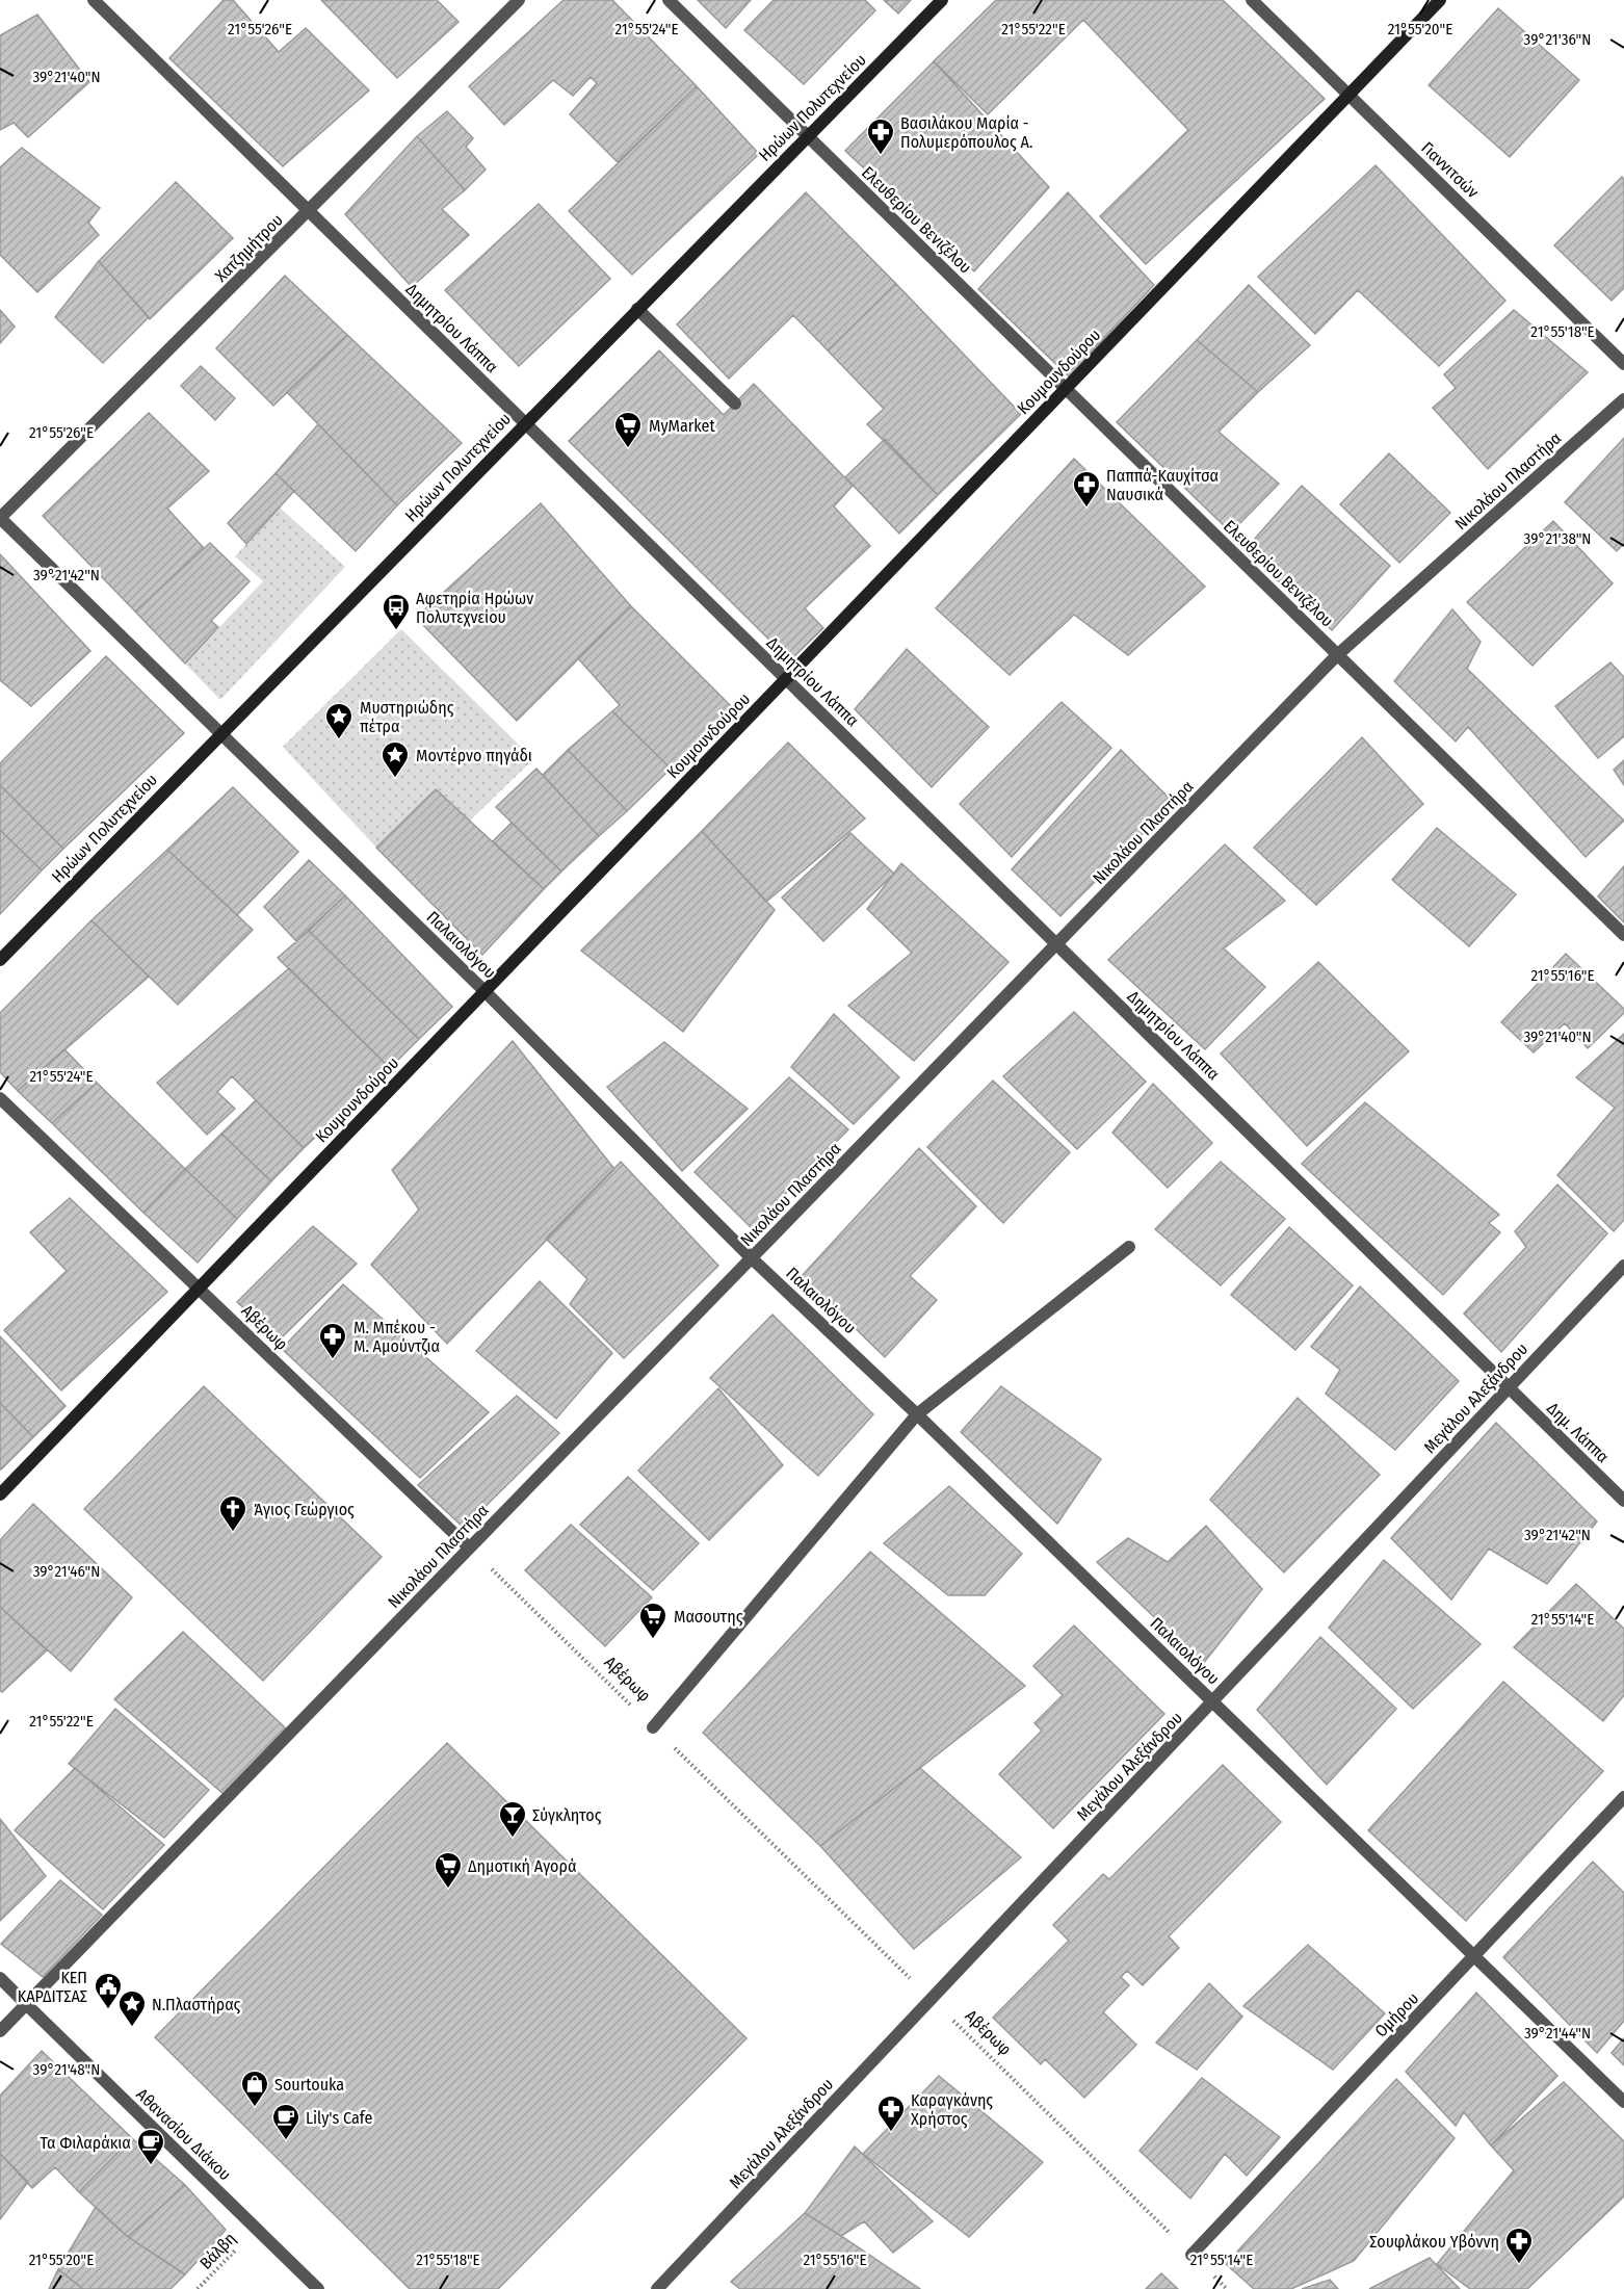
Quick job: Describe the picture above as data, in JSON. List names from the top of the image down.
{
  "streets": {
    "main road": ["Ηρώων Πολυτεχνείου", "Κουμουνδούρου"],
    "street": [
      "Γιαννιτσών",
      "Ελευθερίου Βενιζέλου",
      "Χατζημήτρου",
      "Δημητρίου Λάππα",
      "Νικολάου Πλαστήρα",
      "Παλαιολόγου",
      "Αβέρωφ",
      "Μεγάλου Αλεξάνδρου",
      "Δημ. Λάππα",
      "Ομήρου",
      "Αθανασίου Διάκου"
    ],
    "path": ["Βάλβη"]
  },
  "crossings": [
    ["Ηρώων Πολυτεχνείου", "Ελευθερίου Βενιζέλου"],
    ["Ηρώων Πολυτεχνείου", "Δημητρίου Λάππα"],
    ["Ηρώων Πολυτεχνείου", "Παλαιολόγου"],
    ["Γιαννιτσών", "Κουμουνδούρου"],
    ["Ελευθερίου Βενιζέλου", "Κουμουνδούρου"],
    ["Ελευθερίου Βενιζέλου", "Νικολάου Πλαστήρα"],
    ["Χατζημήτρου", "Δημητρίου Λάππα"],
    ["Χατζημήτρου", "Παλαιολόγου"],
    ["Δημητρίου Λάππα", "Κουμουνδούρου"],
    ["Δημητρίου Λάππα", "Νικολάου Πλαστήρα"],
    ["Δημητρίου Λάππα", "Μεγάλου Αλεξάνδρου"],
    ["Δημητρίου Λάππα", "Δημ. Λάππα"],
    ["Κουμουνδούρου", "Παλαιολόγου"],
    ["Κουμουνδούρου", "Αβέρωφ"],
    ["Νικολάου Πλαστήρα", "Παλαιολόγου"],
    ["Νικολάου Πλαστήρα", "Αβέρωφ"],
    ["Νικολάου Πλαστήρα", "Αθανασίου Διάκου"],
    ["Παλαιολόγου", "Μεγάλου Αλεξάνδρου"],
    ["Παλαιολόγου", "Ομήρου"],
    ["Αβέρωφ", "Μεγάλου Αλεξάνδρου"],
    ["Αβέρωφ", "Ομήρου"],
    ["Μεγάλου Αλεξάνδρου", "Δημ. Λάππα"],
    ["Αθανασίου Διάκου", "Βάλβη"]
  ],
  "places": {
    "pharmacy": [
      "Βασιλάκου Μαρία - Πολυμερόπουλος Α.",
      "Παππά-Καυχίτσα Ναυσικά",
      "Μ. Μπέκου - Μ. Αμούντζια",
      "Καραγκάνης Χρήστος",
      "Σουφλάκου Υβόννη"
    ],
    "supermarket": ["MyMarket", "Μασουτης", "Δημοτική Αγορά"],
    "bus stop": ["Αφετηρία Ηρώων Πολυτεχνείου"],
    "place": ["Μυστηριώδης πέτρα", "Μοντέρνο πηγάδι", "Ν.Πλαστήρας"],
    "church": ["Άγιος Γεώργιος"],
    "bar": ["Σύγκλητος"],
    "public building": ["ΚΕΠ ΚΑΡΔΙΤΣΑΣ"],
    "shop": ["Sourtouka"],
    "cafe": ["Lily's Cafe", "Τα Φιλαράκια"]
  },
  "coordinates": [
    "21°55'20\"E",
    "21°55'26\"E",
    "21°55'24\"E",
    "21°55'22\"E",
    "39°21'36\"N",
    "39°21'40\"N",
    "21°55'18\"E",
    "39°21'38\"N",
    "39°21'42\"N",
    "21°55'16\"E",
    "39°21'46\"N",
    "21°55'14\"E",
    "39°21'44\"N",
    "39°21'48\"N"
  ]
}
